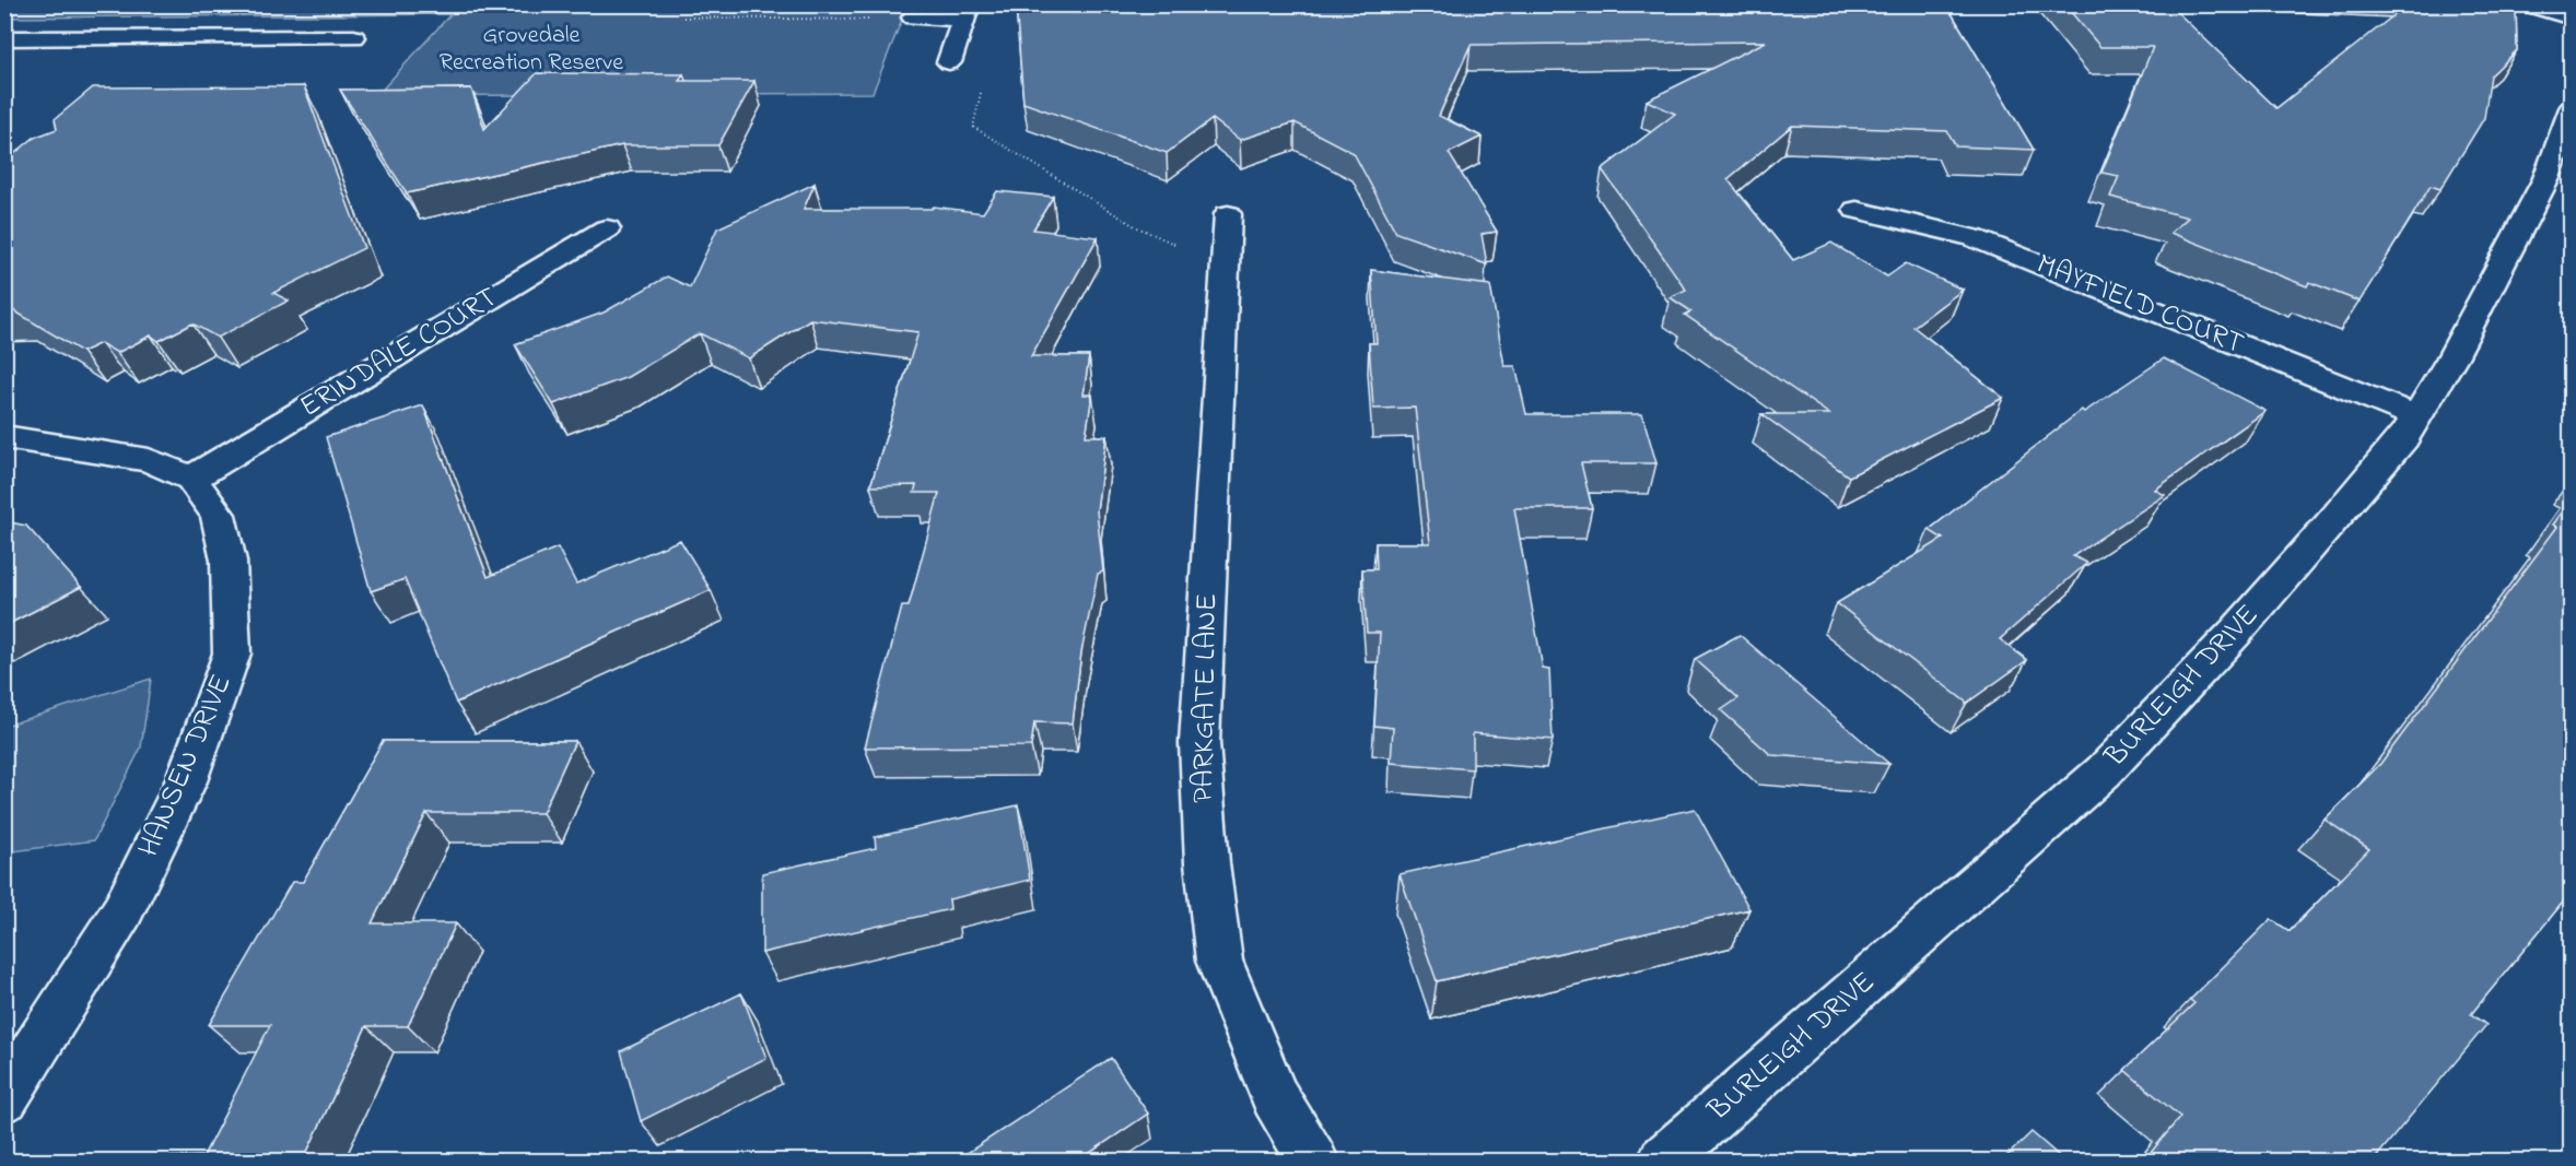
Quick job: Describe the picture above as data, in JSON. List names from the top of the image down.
{
  "streets": {
    "street": [
      "MAYFIELD COURT",
      "ERINDALE COURT",
      "BURLEIGH DRIVE",
      "PARKGATE LANE",
      "HANSEN DRIVE"
    ]
  },
  "crossings": [
    ["MAYFIELD COURT", "BURLEIGH DRIVE"],
    ["ERINDALE COURT", "HANSEN DRIVE"]
  ],
  "parks": ["Grovedale Recreation Reserve"]
}
